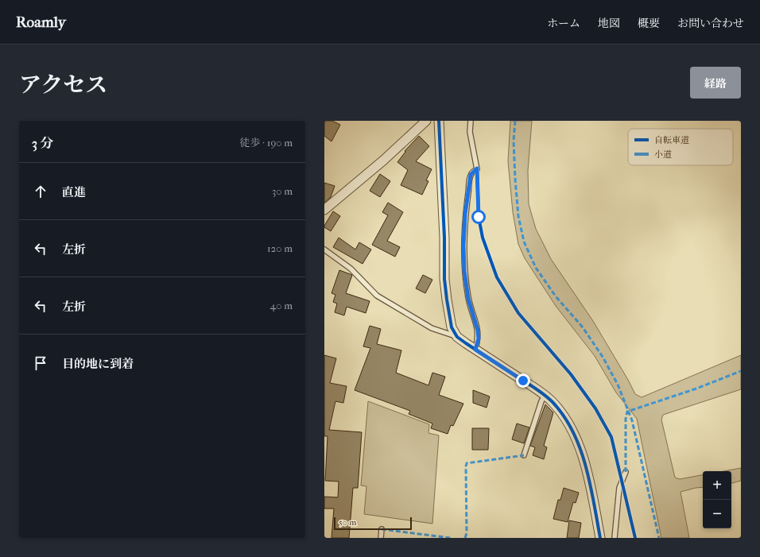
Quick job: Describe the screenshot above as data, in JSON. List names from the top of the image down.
{
  "legend": ["自転車道", "小道"],
  "scale_bar": "50 m",
  "page": {
    "header": "Roamly",
    "nav": [
      "ホーム",
      "地図",
      "概要",
      "お問い合わせ"
    ],
    "title": "アクセス",
    "buttons": "経路",
    "heading": ["3 分", "徒歩 · 190 m"],
    "list": [
      ["直進", "30 m"],
      ["左折", "120 m"],
      ["左折", "40 m"],
      "目的地に到着"
    ],
    "map_buttons": ["+", "−"],
    "scale": "50 m"
  }
}
